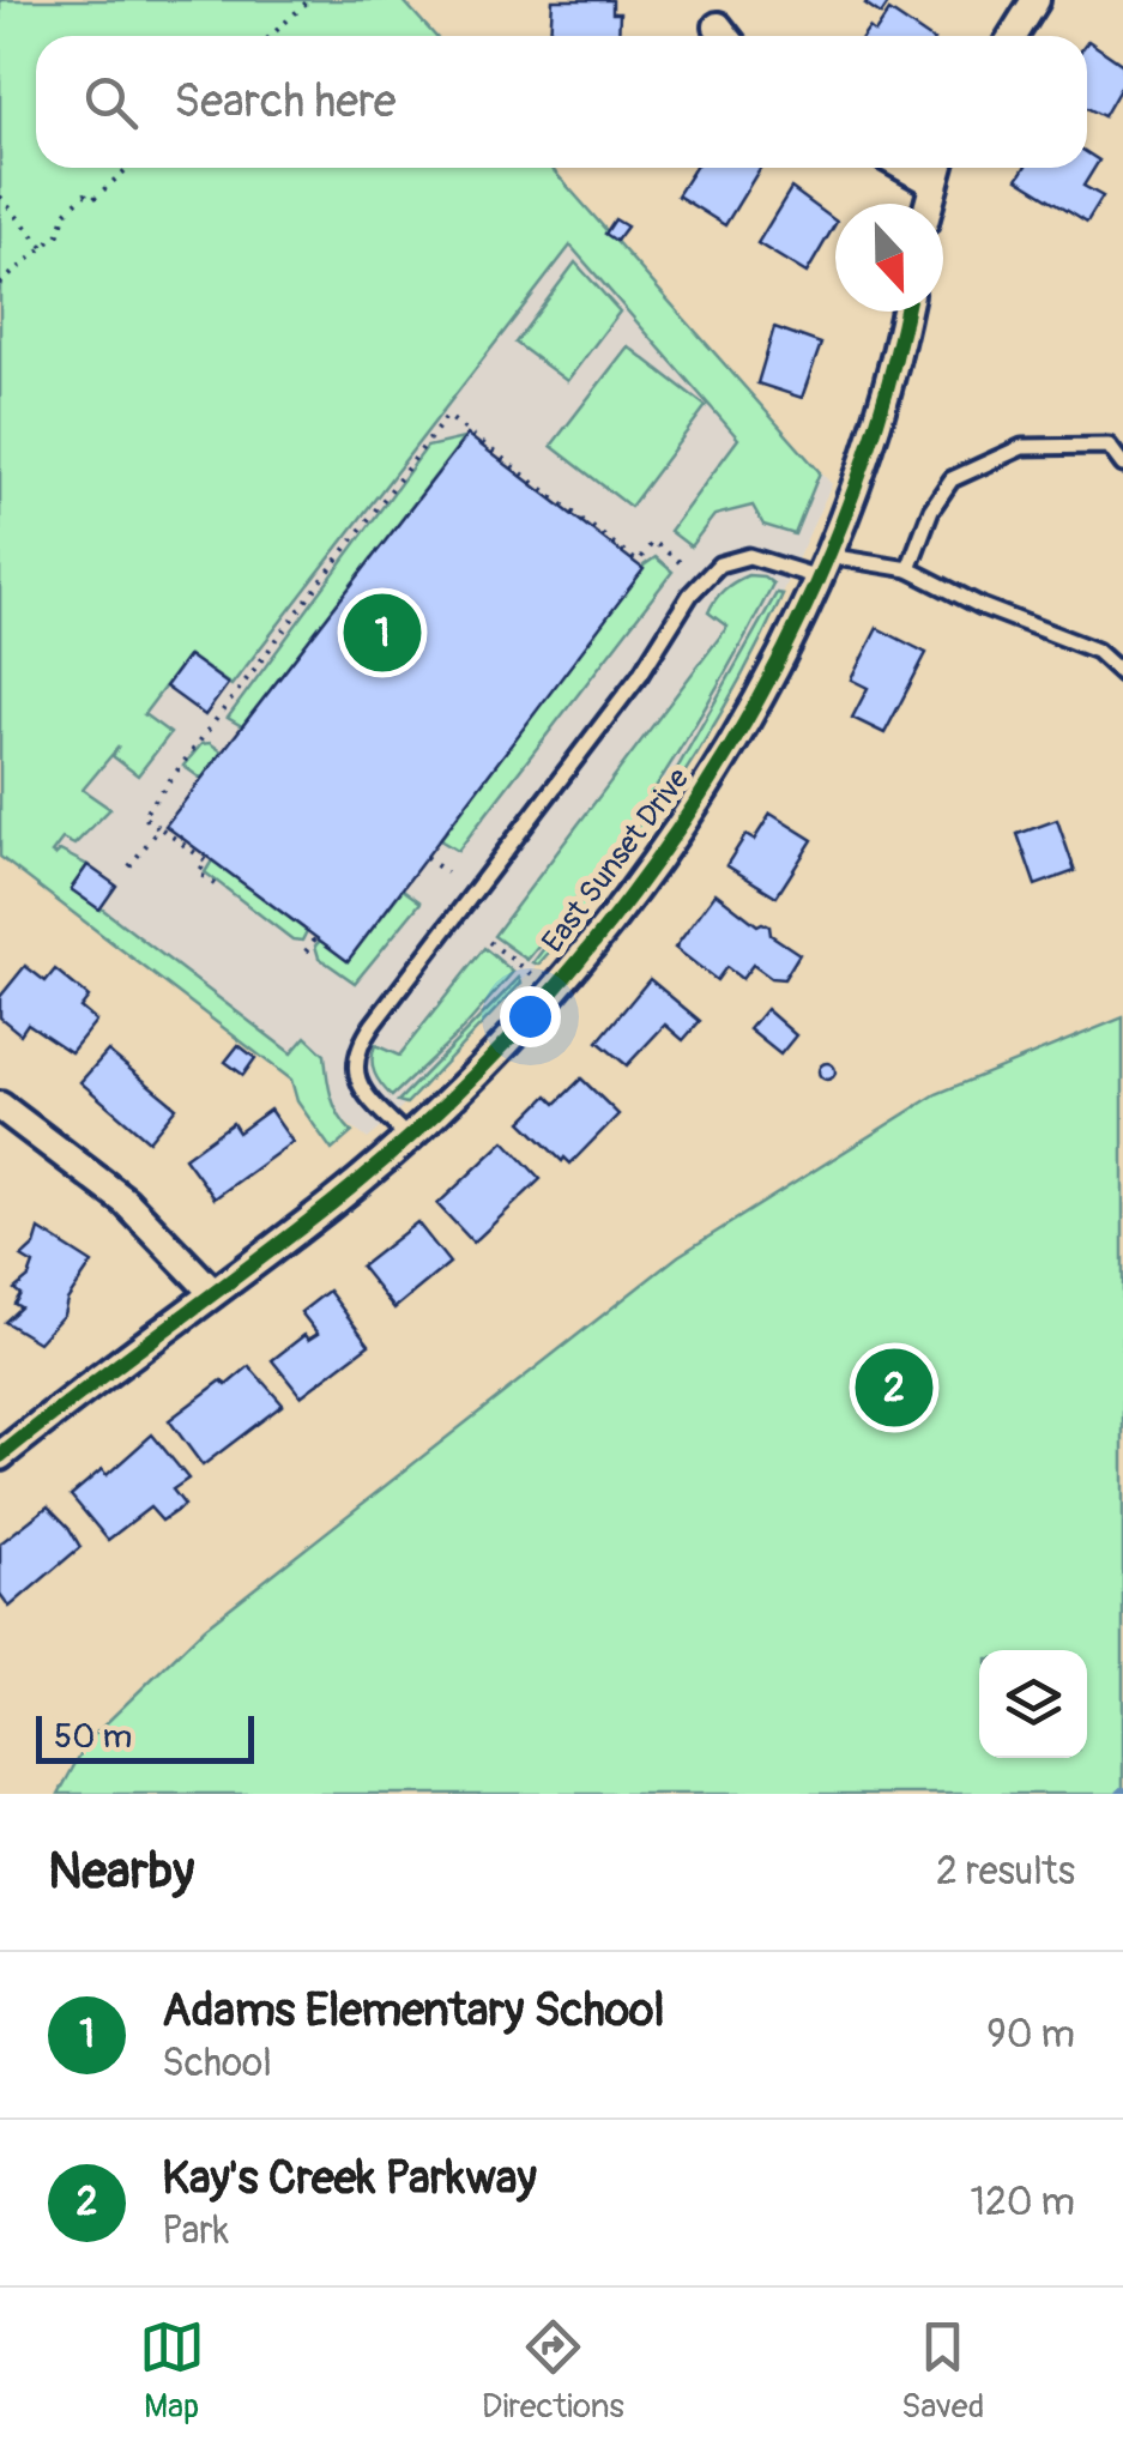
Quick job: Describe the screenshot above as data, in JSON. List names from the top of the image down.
{
  "streets": {
    "street": ["East Sunset Drive"]
  },
  "scale_bar": "50 m",
  "north": "bottom",
  "page": {
    "search": "Search here",
    "pins": ["1", "2"],
    "scale": "50 m",
    "heading": ["Nearby", "2 results"],
    "list": [
      {
        "mark": "1",
        "name": "Adams Elementary School",
        "note": "School",
        "value": "90 m"
      },
      {
        "mark": "2",
        "name": "Kay's Creek Parkway",
        "note": "Park",
        "value": "120 m"
      }
    ],
    "nav": ["Map", "Directions", "Saved"]
  }
}
